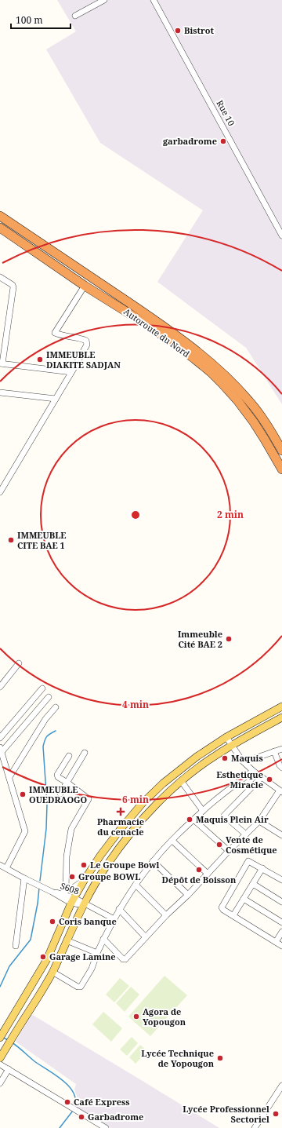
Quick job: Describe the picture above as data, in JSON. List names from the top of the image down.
{
  "streets": {
    "highway": ["Autoroute du Nord"],
    "street": ["Rue 10", "S608"]
  },
  "places": {
    "other": [
      "Bistrot",
      "garbadrome",
      "IMMEUBLE DIAKITE SADJAN",
      "IMMEUBLE CITE BAE 1",
      "Immeuble Cité BAE 2",
      "Maquis",
      "Esthetique Miracle",
      "IMMEUBLE OUEDRAOGO",
      "Maquis Plein Air",
      "Vente de Cosmétique",
      "Le Groupe Bowl",
      "Dépôt de Boisson",
      "Groupe BOWL",
      "Coris banque",
      "Garage Lamine",
      "Agora de Yopougon",
      "Lycée Technique de Yopougon",
      "Café Express",
      "Lycée Professionnel Sectoriel",
      "Garbadrome"
    ],
    "health": ["Pharmacie du cenacle"]
  },
  "scale_bar": "100 m",
  "rings": ["2 min", "4 min", "6 min"]
}
